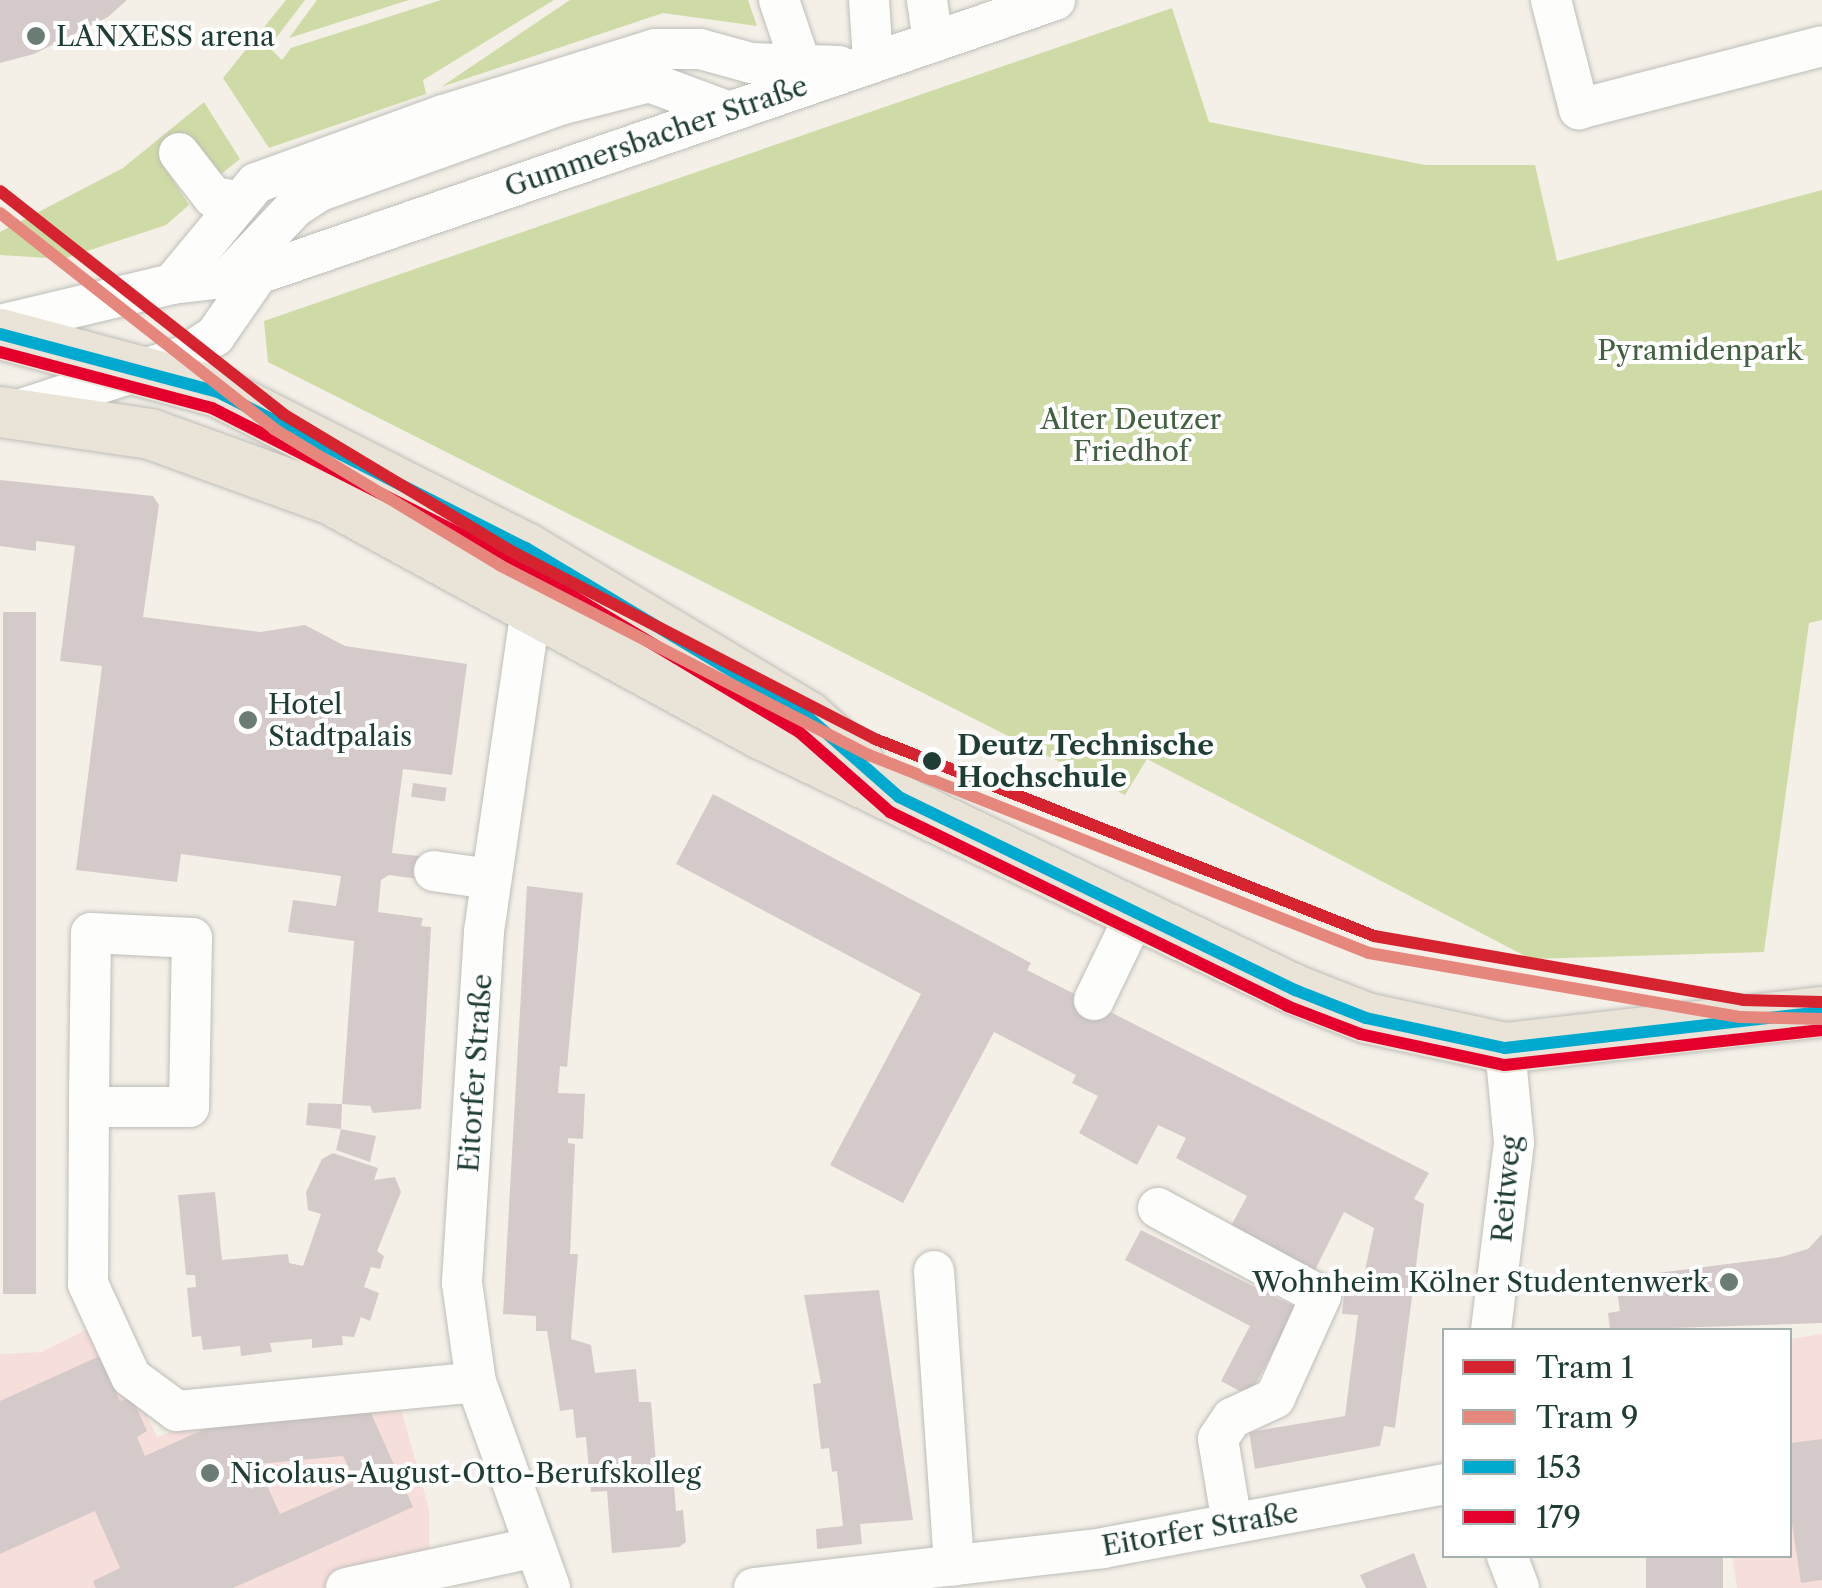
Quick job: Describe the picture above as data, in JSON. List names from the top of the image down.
{
  "streets": {
    "street": ["Gummersbacher Straße", "Eitorfer Straße", "Reitweg"]
  },
  "parks": ["Pyramidenpark", "Alter Deutzer Friedhof"],
  "places": [
    "LANXESS arena",
    "Hotel Stadtpalais",
    "Deutz Technische Hochschule",
    "Wohnheim Kölner Studentenwerk",
    "Nicolaus-August-Otto-Berufskolleg"
  ],
  "lines": [
    "tram line 1",
    "tram line 9",
    "transit line 153",
    "transit line 179"
  ],
  "legend": [
    "Tram 1",
    "Tram 9",
    "153",
    "179"
  ]
}
